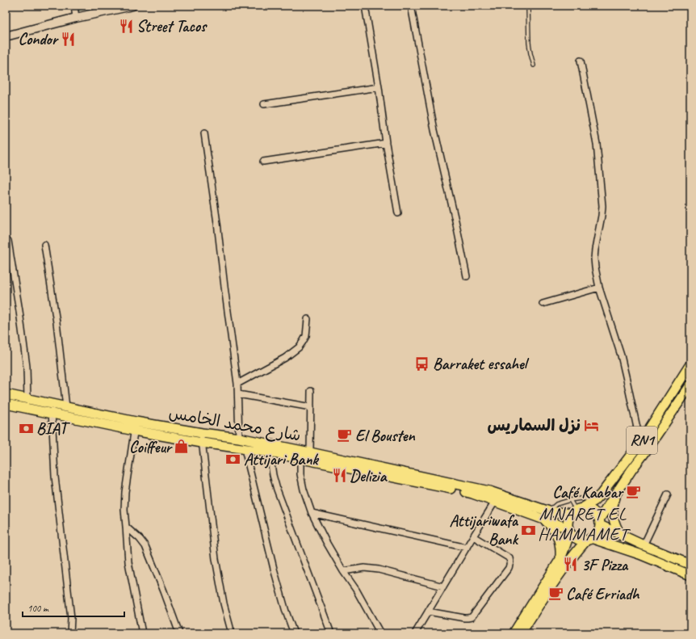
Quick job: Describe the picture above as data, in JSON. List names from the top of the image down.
{
  "streets": {
    "main road": ["شارع محمد الخامس", "RN1"]
  },
  "crossings": [
    ["شارع محمد الخامس", "RN1"]
  ],
  "districts": ["MNARET EL HAMMAMET"],
  "places": {
    "restaurant": [
      "Street Tacos",
      "Condor",
      "Delizia",
      "3F Pizza"
    ],
    "bus stop": ["Barraket essahel"],
    "hotel": ["نزل السماريس"],
    "bank": ["BIAT", "Attijari Bank", "Attijariwafa Bank"],
    "cafe": ["El Bousten", "Café Kaabar", "Café Erriadh"],
    "shop": ["Coiffeur"]
  },
  "scale_bar": "100 m"
}
